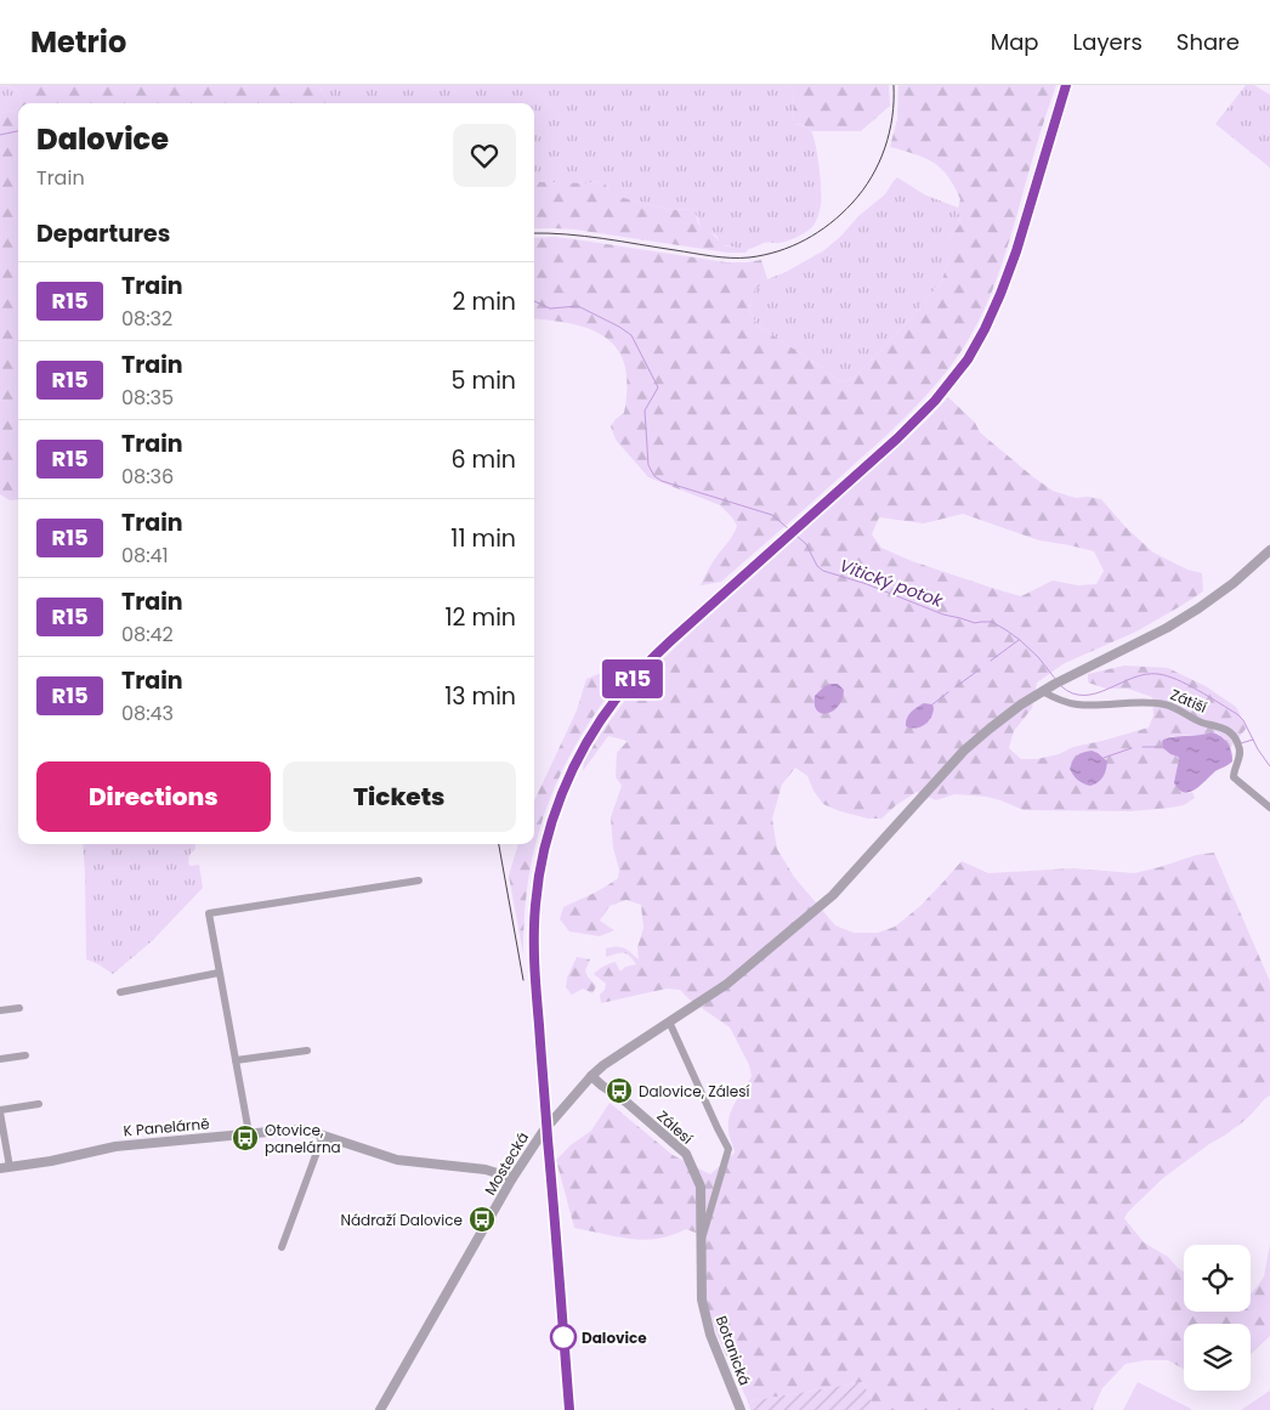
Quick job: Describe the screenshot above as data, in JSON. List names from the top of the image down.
{
  "streets": {
    "street": [
      "Zátiší",
      "K Panelárně",
      "Zálesí",
      "Mostecká",
      "Botanická"
    ]
  },
  "crossings": [
    ["Zátiší", "Mostecká"],
    ["K Panelárně", "Mostecká"],
    ["Zálesí", "Mostecká"],
    ["Zálesí", "Botanická"]
  ],
  "water": ["Vitický potok"],
  "places": {
    "bus stop": ["Dalovice, Zálesí", "Otovice, panelárna", "Nádraží Dalovice"],
    "other": ["Dalovice"]
  },
  "page": {
    "header": "Metrio",
    "nav": ["Map", "Layers", "Share"],
    "on_map": "R15",
    "heading": [
      ["Dalovice", "Train"],
      "Departures"
    ],
    "list": [
      {
        "mark": "R15",
        "name": "Train",
        "note": "08:32",
        "value": "2 min"
      },
      {
        "mark": "R15",
        "name": "Train",
        "note": "08:35",
        "value": "5 min"
      },
      {
        "mark": "R15",
        "name": "Train",
        "note": "08:36",
        "value": "6 min"
      },
      {
        "mark": "R15",
        "name": "Train",
        "note": "08:41",
        "value": "11 min"
      },
      {
        "mark": "R15",
        "name": "Train",
        "note": "08:42",
        "value": "12 min"
      },
      {
        "mark": "R15",
        "name": "Train",
        "note": "08:43",
        "value": "13 min"
      }
    ],
    "buttons": ["Directions", "Tickets"]
  }
}
